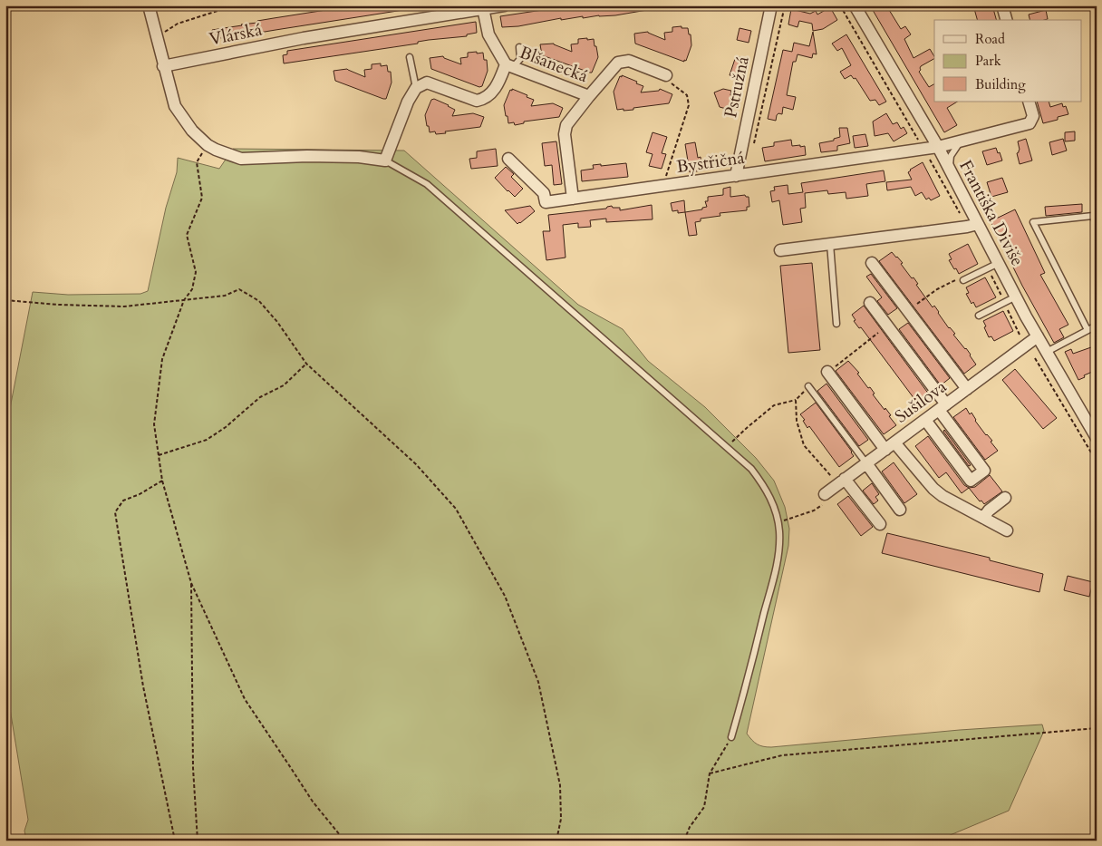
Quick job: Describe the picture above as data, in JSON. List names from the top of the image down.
{
  "streets": {
    "street": [
      "Vlárská",
      "Blšanecká",
      "Pstružná",
      "Bystřičná",
      "Františka Diviše",
      "Sušilova"
    ]
  },
  "crossings": [
    ["Vlárská", "Blšanecká"],
    ["Blšanecká", "Bystřičná"],
    ["Pstružná", "Bystřičná"],
    ["Bystřičná", "Františka Diviše"],
    ["Františka Diviše", "Sušilova"]
  ],
  "legend": ["Road", "Park", "Building"]
}
